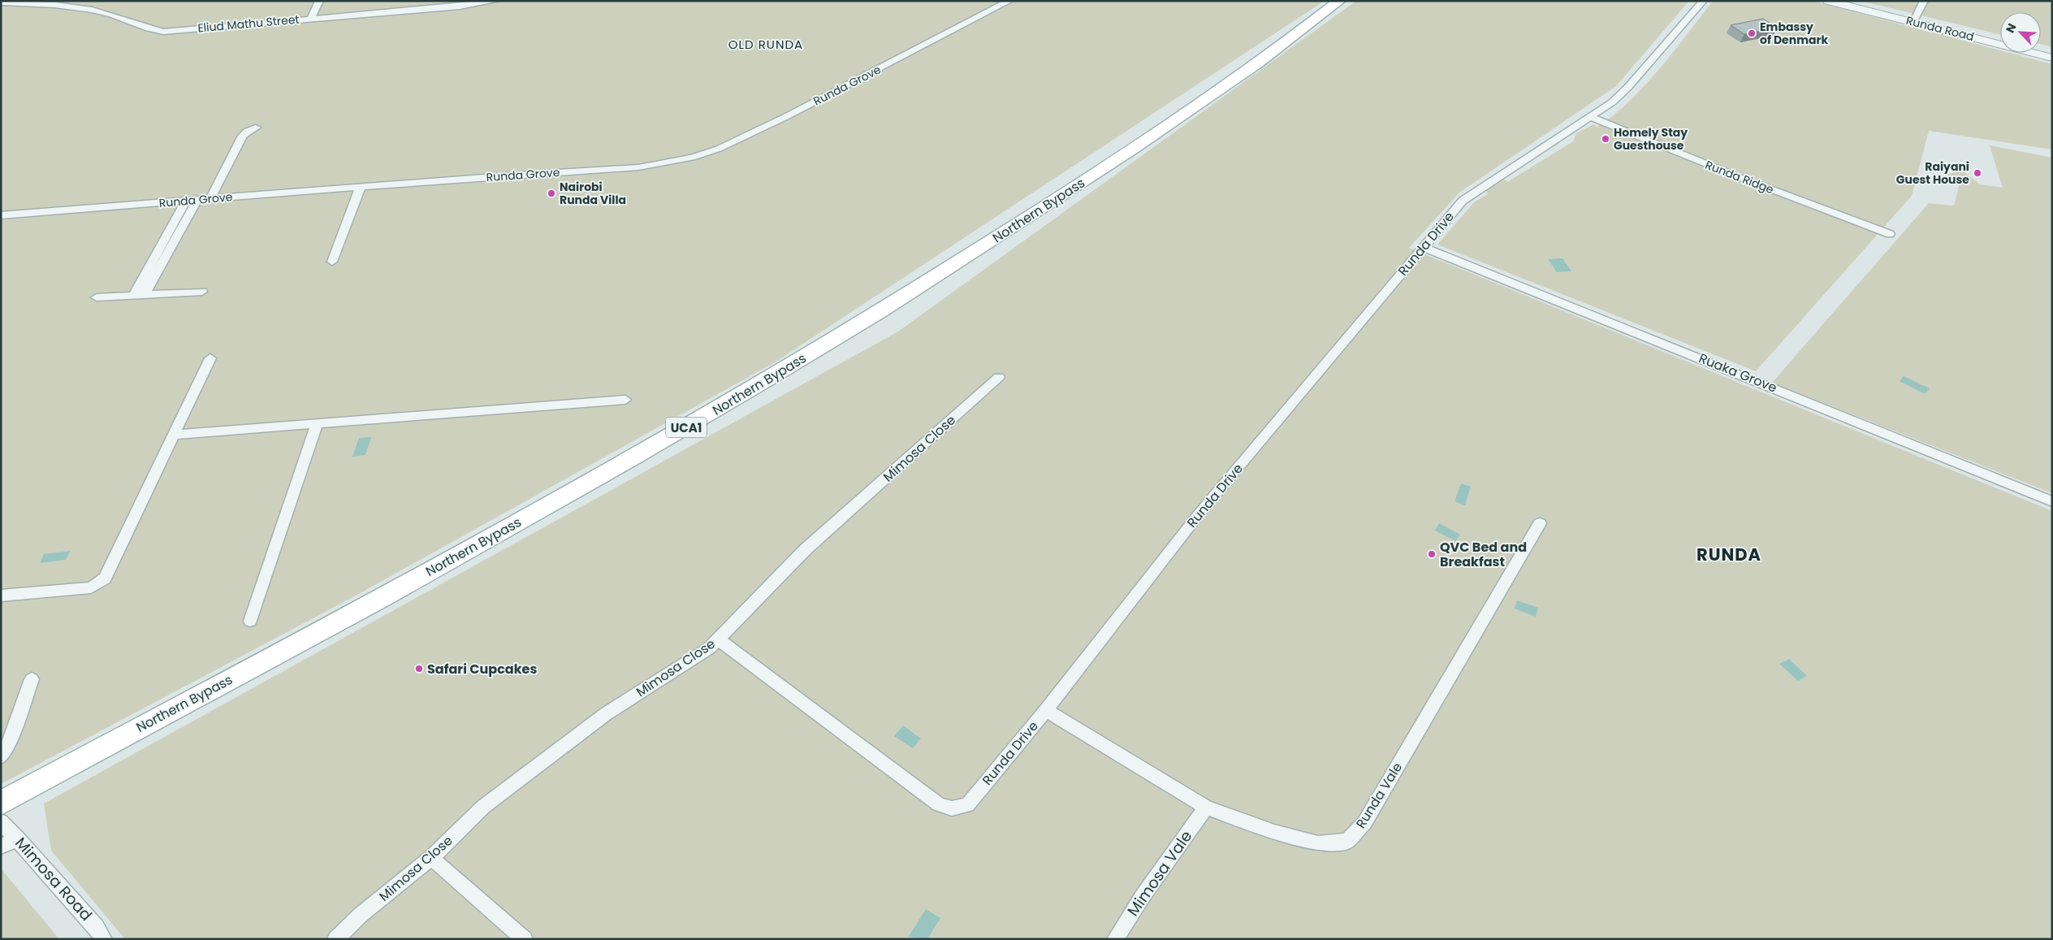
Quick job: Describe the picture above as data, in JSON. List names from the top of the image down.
{
  "streets": {
    "main road": ["Northern Bypass", "UCA1"],
    "street": [
      "Eliud Mathu Street",
      "Runda Road",
      "Runda Grove",
      "Runda Ridge",
      "Runda Drive",
      "Ruaka Grove",
      "Mimosa Close",
      "Runda Vale",
      "Mimosa Vale",
      "Mimosa Road"
    ]
  },
  "crossings": [
    ["Runda Ridge", "Runda Drive"],
    ["Northern Bypass", "Mimosa Road"],
    ["Runda Drive", "Ruaka Grove"],
    ["Runda Drive", "Mimosa Close"],
    ["Runda Drive", "Runda Vale"],
    ["Runda Vale", "Mimosa Vale"]
  ],
  "districts": ["OLD RUNDA", "RUNDA"],
  "places": [
    "Embassy of Denmark",
    "Homely Stay Guesthouse",
    "Raiyani Guest House",
    "Nairobi Runda Villa",
    "QVC Bed and Breakfast",
    "Safari Cupcakes"
  ],
  "north": "top left"
}
